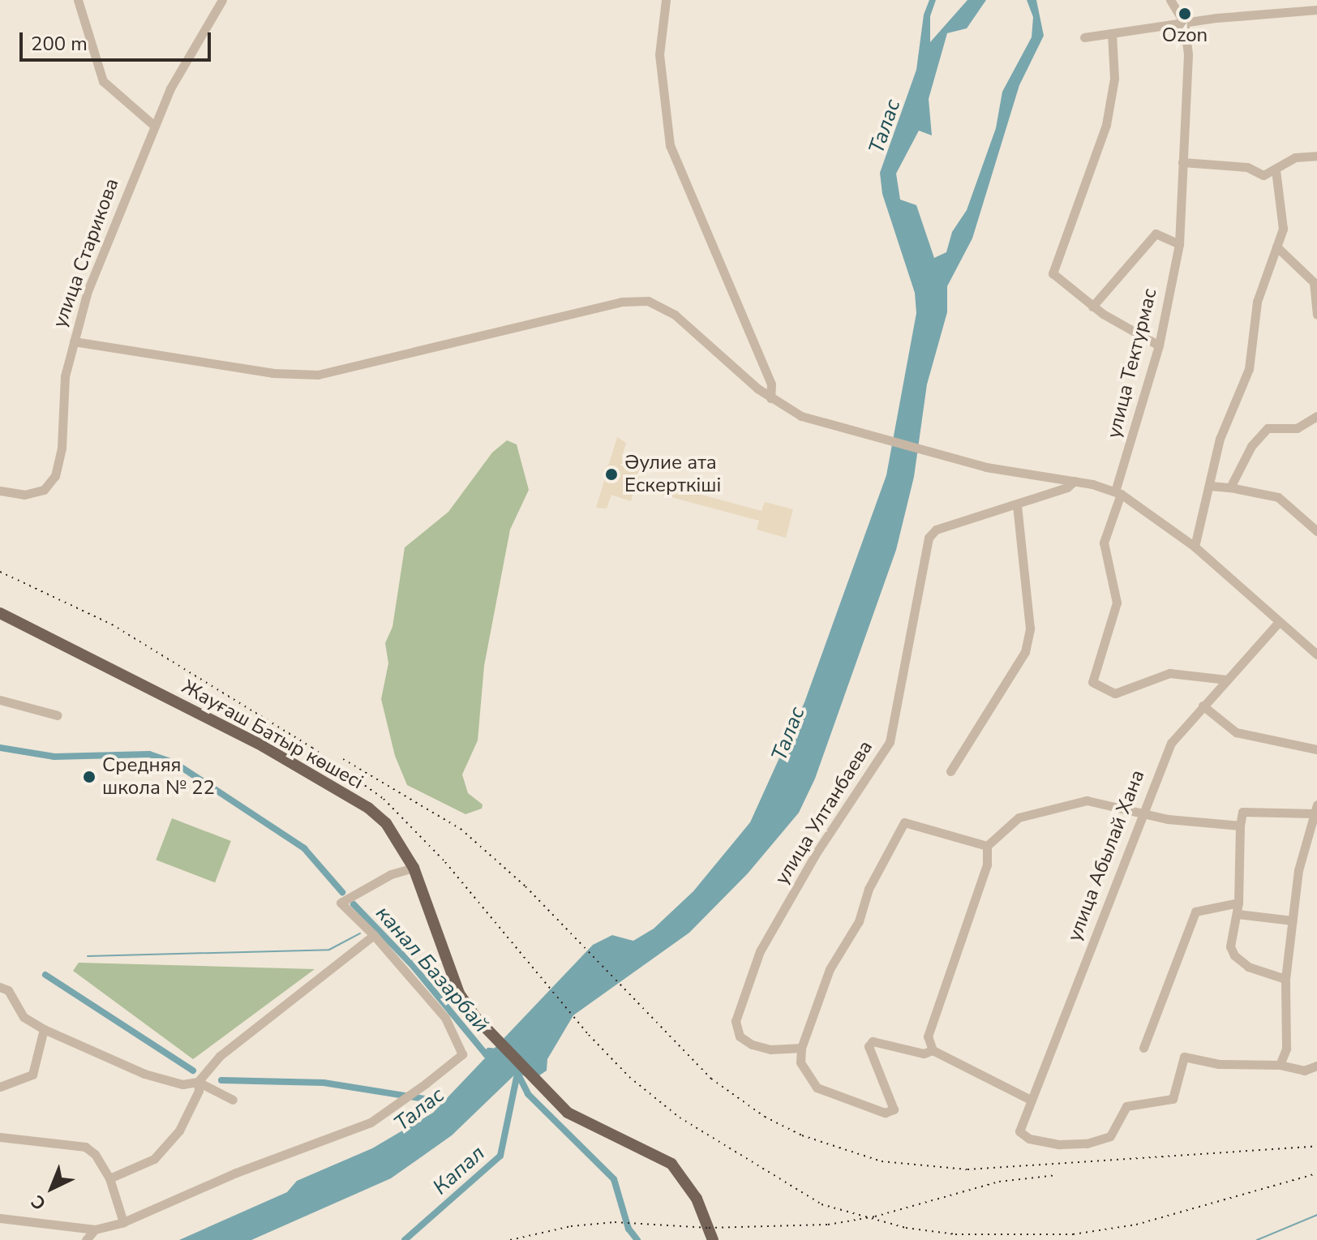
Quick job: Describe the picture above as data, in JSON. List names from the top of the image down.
{
  "streets": {
    "main road": ["Жауғаш Батыр көшесі"],
    "street": [
      "улица Старикова",
      "улица Тектурмас",
      "улица Ултанбаева",
      "улица Абылай Хана"
    ]
  },
  "crossings": [
    ["улица Тектурмас", "улица Абылай Хана"]
  ],
  "water": ["Талас", "канал Базарбай", "Капал"],
  "places": ["Ozon", "Әулие ата Ескерткіші", "Средняя школа № 22"],
  "scale_bar": "200 m",
  "north": "bottom left"
}
